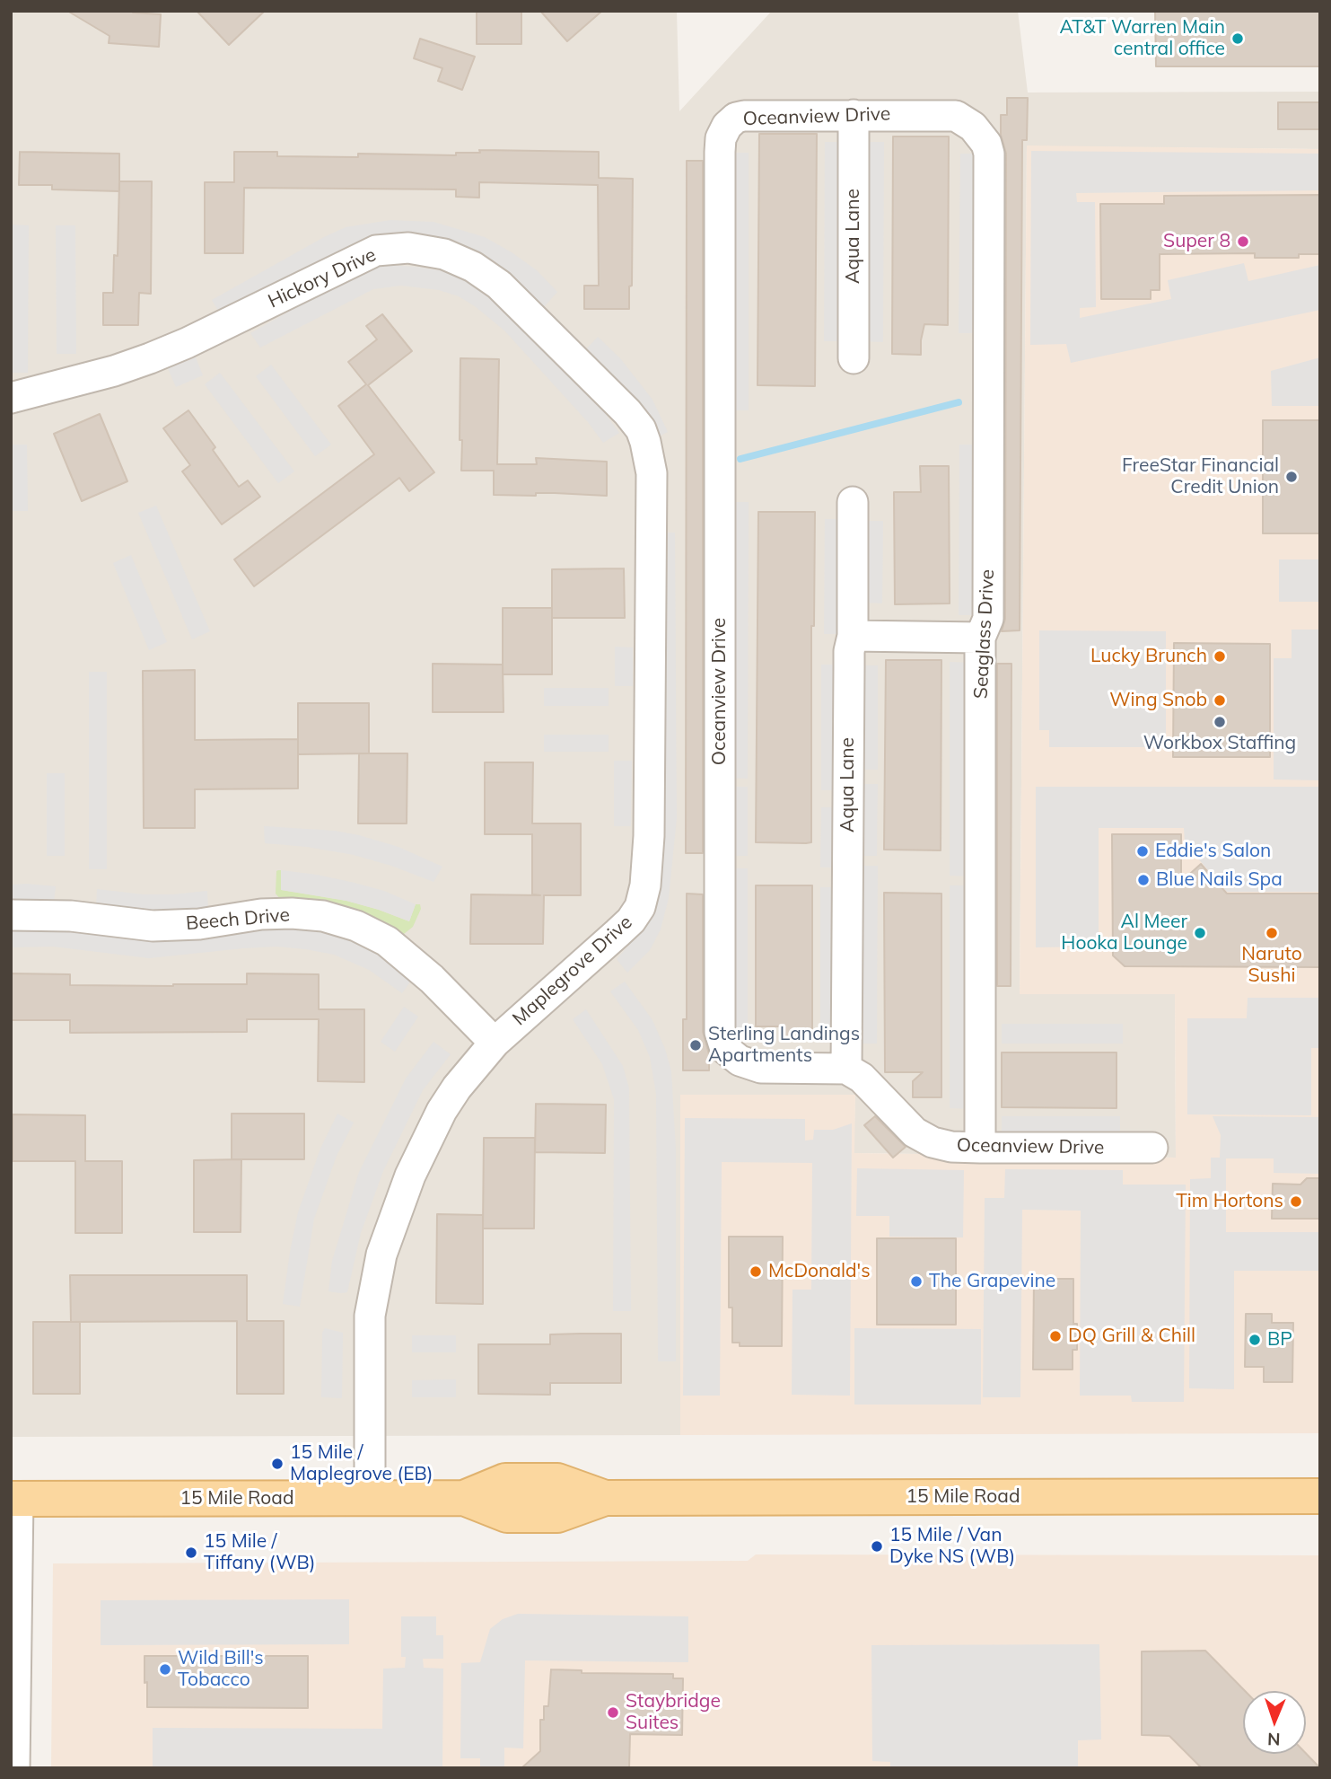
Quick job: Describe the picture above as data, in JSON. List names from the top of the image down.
{
  "streets": {
    "main road": ["15 Mile Road"],
    "street": [
      "Oceanview Drive",
      "Aqua Lane",
      "Hickory Drive",
      "Seaglass Drive",
      "Beech Drive",
      "Maplegrove Drive"
    ]
  },
  "crossings": [
    ["Oceanview Drive", "Aqua Lane"],
    ["Oceanview Drive", "Seaglass Drive"],
    ["Hickory Drive", "Maplegrove Drive"],
    ["Beech Drive", "Maplegrove Drive"],
    ["Maplegrove Drive", "15 Mile Road"]
  ],
  "places": [
    "AT&T Warren Main central office",
    "Super 8",
    "FreeStar Financial Credit Union",
    "Lucky Brunch",
    "Wing Snob",
    "Workbox Staffing",
    "Eddie's Salon",
    "Blue Nails Spa",
    "Al Meer Hooka Lounge",
    "Naruto Sushi",
    "Sterling Landings Apartments",
    "Tim Hortons",
    "McDonald's",
    "The Grapevine",
    "DQ Grill & Chill",
    "BP",
    "15 Mile / Maplegrove (EB)",
    "15 Mile / Van Dyke NS (WB)",
    "15 Mile / Tiffany (WB)",
    "Wild Bill's Tobacco",
    "Staybridge Suites"
  ],
  "north": "bottom"
}
